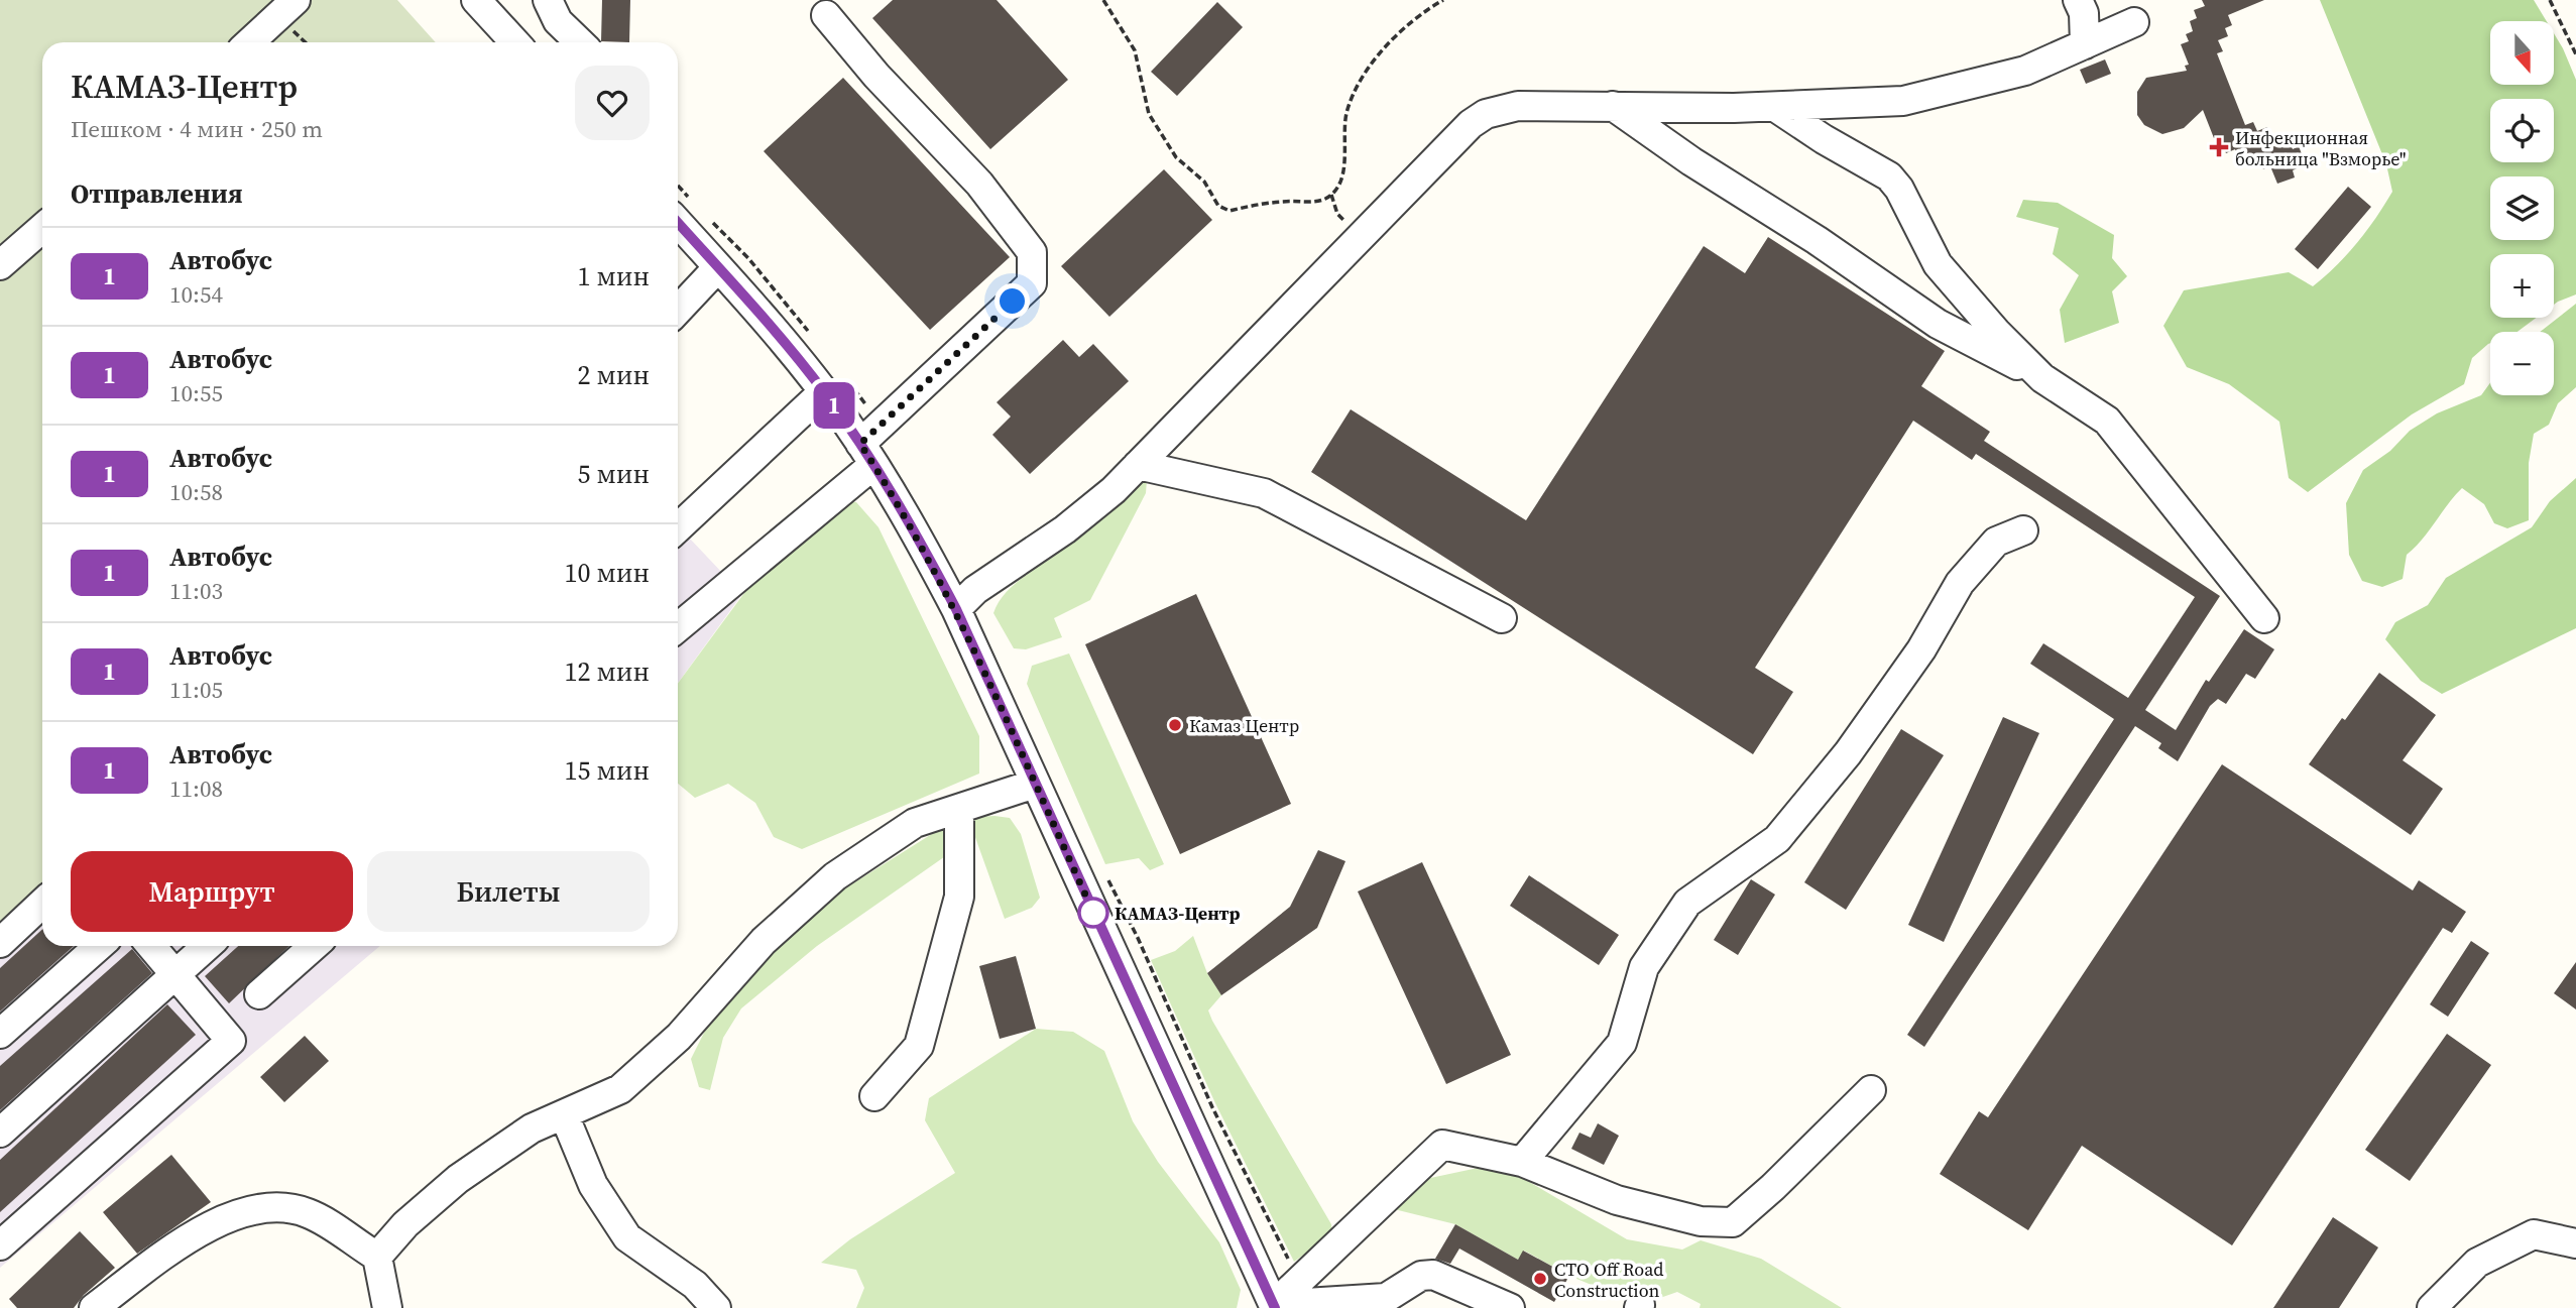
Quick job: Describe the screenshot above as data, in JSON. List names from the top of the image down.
{
  "places": {
    "health": ["Инфекционная больница \"Взморье\""],
    "other": ["Камаз Центр", "КАМАЗ-Центр", "СТО Off Road Construction"]
  },
  "lines": ["bus line 1"],
  "north": "bottom",
  "page": {
    "on_map": "1",
    "map_buttons": ["+", "−"],
    "heading": [
      ["КАМАЗ-Центр", "Пешком · 4 мин · 250 m"],
      "Отправления"
    ],
    "list": [
      {
        "mark": "1",
        "name": "Автобус",
        "note": "10:54",
        "value": "1 мин"
      },
      {
        "mark": "1",
        "name": "Автобус",
        "note": "10:55",
        "value": "2 мин"
      },
      {
        "mark": "1",
        "name": "Автобус",
        "note": "10:58",
        "value": "5 мин"
      },
      {
        "mark": "1",
        "name": "Автобус",
        "note": "11:03",
        "value": "10 мин"
      },
      {
        "mark": "1",
        "name": "Автобус",
        "note": "11:05",
        "value": "12 мин"
      },
      {
        "mark": "1",
        "name": "Автобус",
        "note": "11:08",
        "value": "15 мин"
      }
    ],
    "buttons": ["Маршрут", "Билеты"]
  }
}
